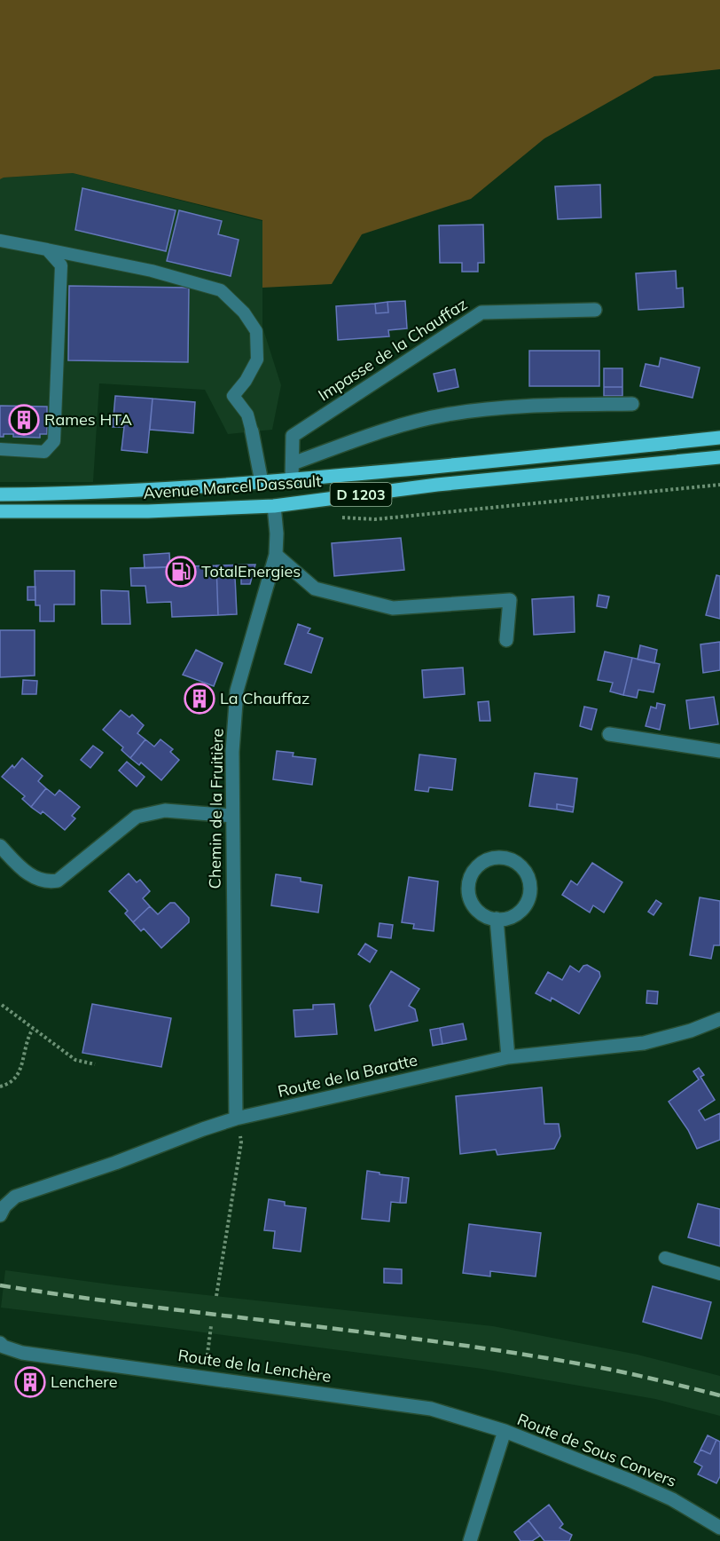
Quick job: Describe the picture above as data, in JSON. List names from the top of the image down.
{
  "streets": {
    "main road": ["Avenue Marcel Dassault", "D 1203"],
    "street": [
      "Impasse de la Chauffaz",
      "Chemin de la Fruitière",
      "Route de la Baratte",
      "Route de la Lenchère",
      "Route de Sous Convers"
    ]
  },
  "crossings": [
    ["Impasse de la Chauffaz", "Avenue Marcel Dassault"],
    ["Avenue Marcel Dassault", "Chemin de la Fruitière"],
    ["Chemin de la Fruitière", "Route de la Baratte"],
    ["Route de la Lenchère", "Route de Sous Convers"]
  ],
  "places": {
    "building": ["Rames HTA", "La Chauffaz", "Lenchere"],
    "fuel station": ["TotalEnergies"]
  }
}
